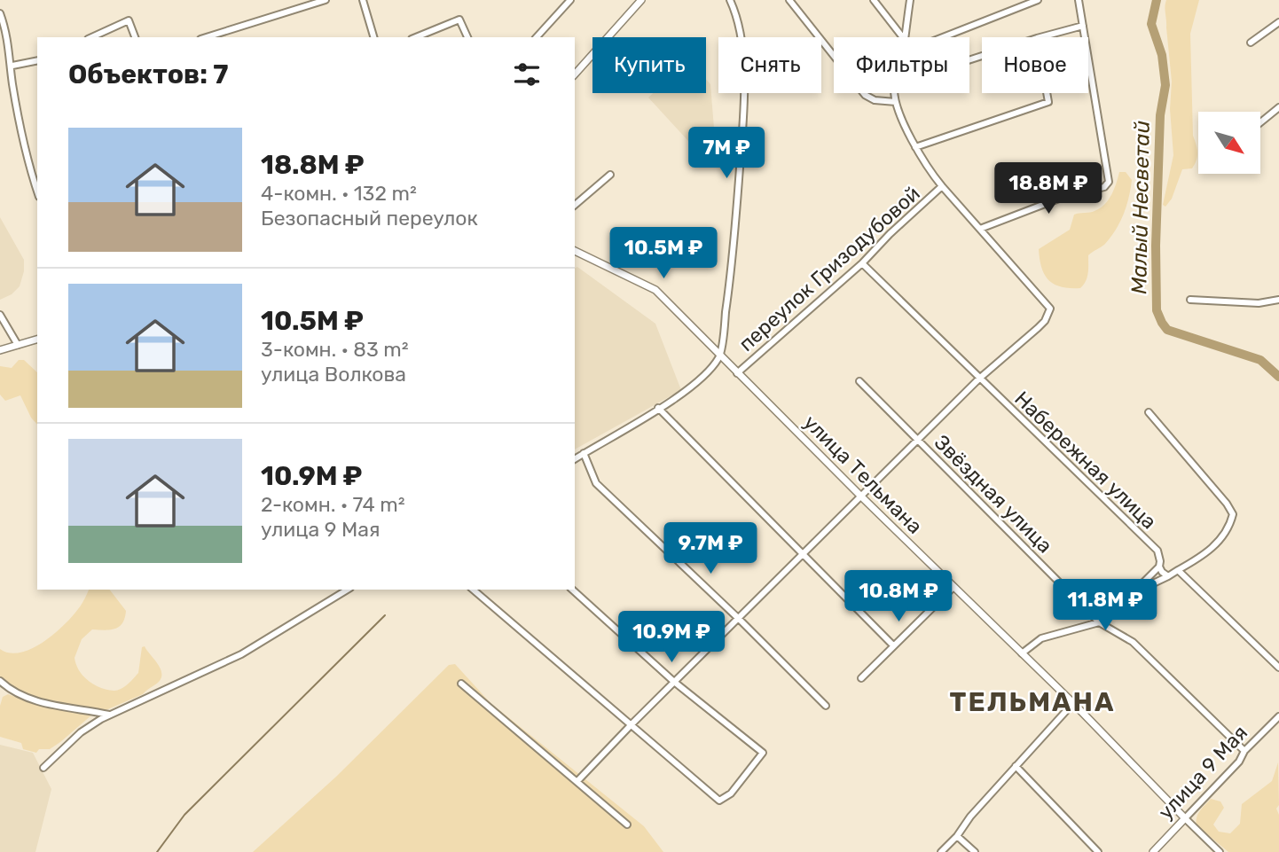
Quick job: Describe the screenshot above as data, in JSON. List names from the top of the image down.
{
  "streets": {
    "street": [
      "переулок Гризодубовой",
      "Набережная улица",
      "улица Тельмана",
      "Звёздная улица",
      "улица 9 Мая"
    ]
  },
  "crossings": [
    ["переулок Гризодубовой", "Набережная улица"],
    ["переулок Гризодубовой", "улица Тельмана"],
    ["улица Тельмана", "улица 9 Мая"],
    ["Звёздная улица", "улица 9 Мая"]
  ],
  "districts": ["ТЕЛЬМАНА"],
  "water": ["Малый Несветай"],
  "north": "bottom right",
  "page": {
    "chip": [
      "Купить",
      "Снять",
      "Фильтры",
      "Новое"
    ],
    "heading": "Объектов: 7",
    "list": [
      {
        "name": "18.8M ₽",
        "note": "4-комн. · 132 m² · Безопасный переулок"
      },
      {
        "name": "10.5M ₽",
        "note": "3-комн. · 83 m² · улица Волкова"
      },
      {
        "name": "10.9M ₽",
        "note": "2-комн. · 74 m² · улица 9 Мая"
      }
    ],
    "price": [
      "7M ₽",
      "18.8M ₽",
      "10.5M ₽",
      "9.7M ₽",
      "10.8M ₽",
      "11.8M ₽",
      "10.9M ₽"
    ]
  }
}
